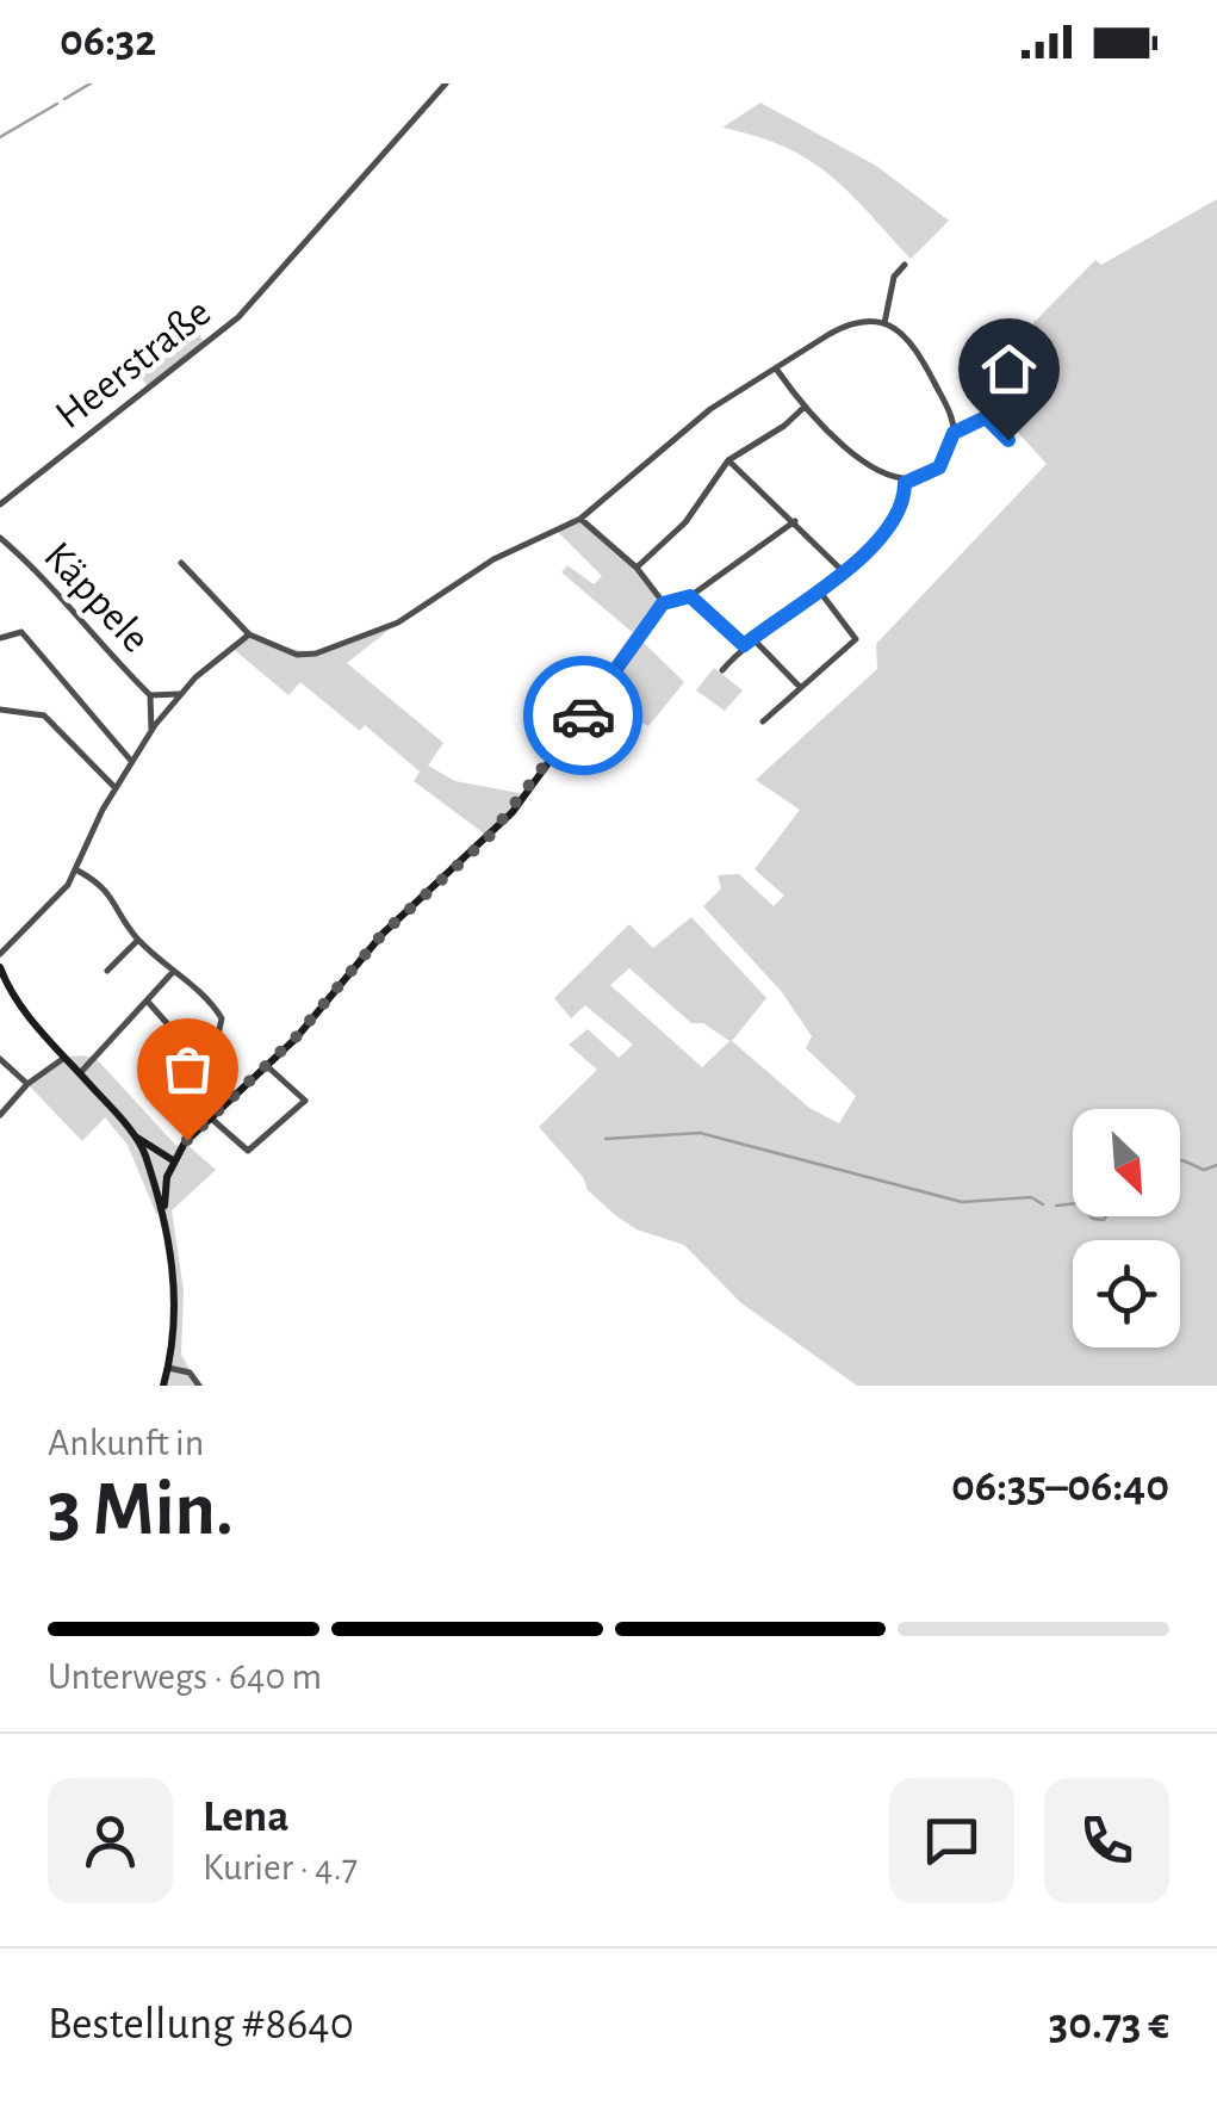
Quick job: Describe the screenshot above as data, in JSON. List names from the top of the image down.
{
  "streets": {
    "street": ["Heerstraße", "Käppele"]
  },
  "north": "bottom right",
  "page": {
    "status": "06:32",
    "heading": ["3 Min.", "Ankunft in", "06:35–06:40"],
    "panel": [
      "Lena",
      "Kurier · 4.7",
      "Bestellung #8640",
      "30.73 €"
    ],
    "bar": "Unterwegs · 640 m"
  }
}
